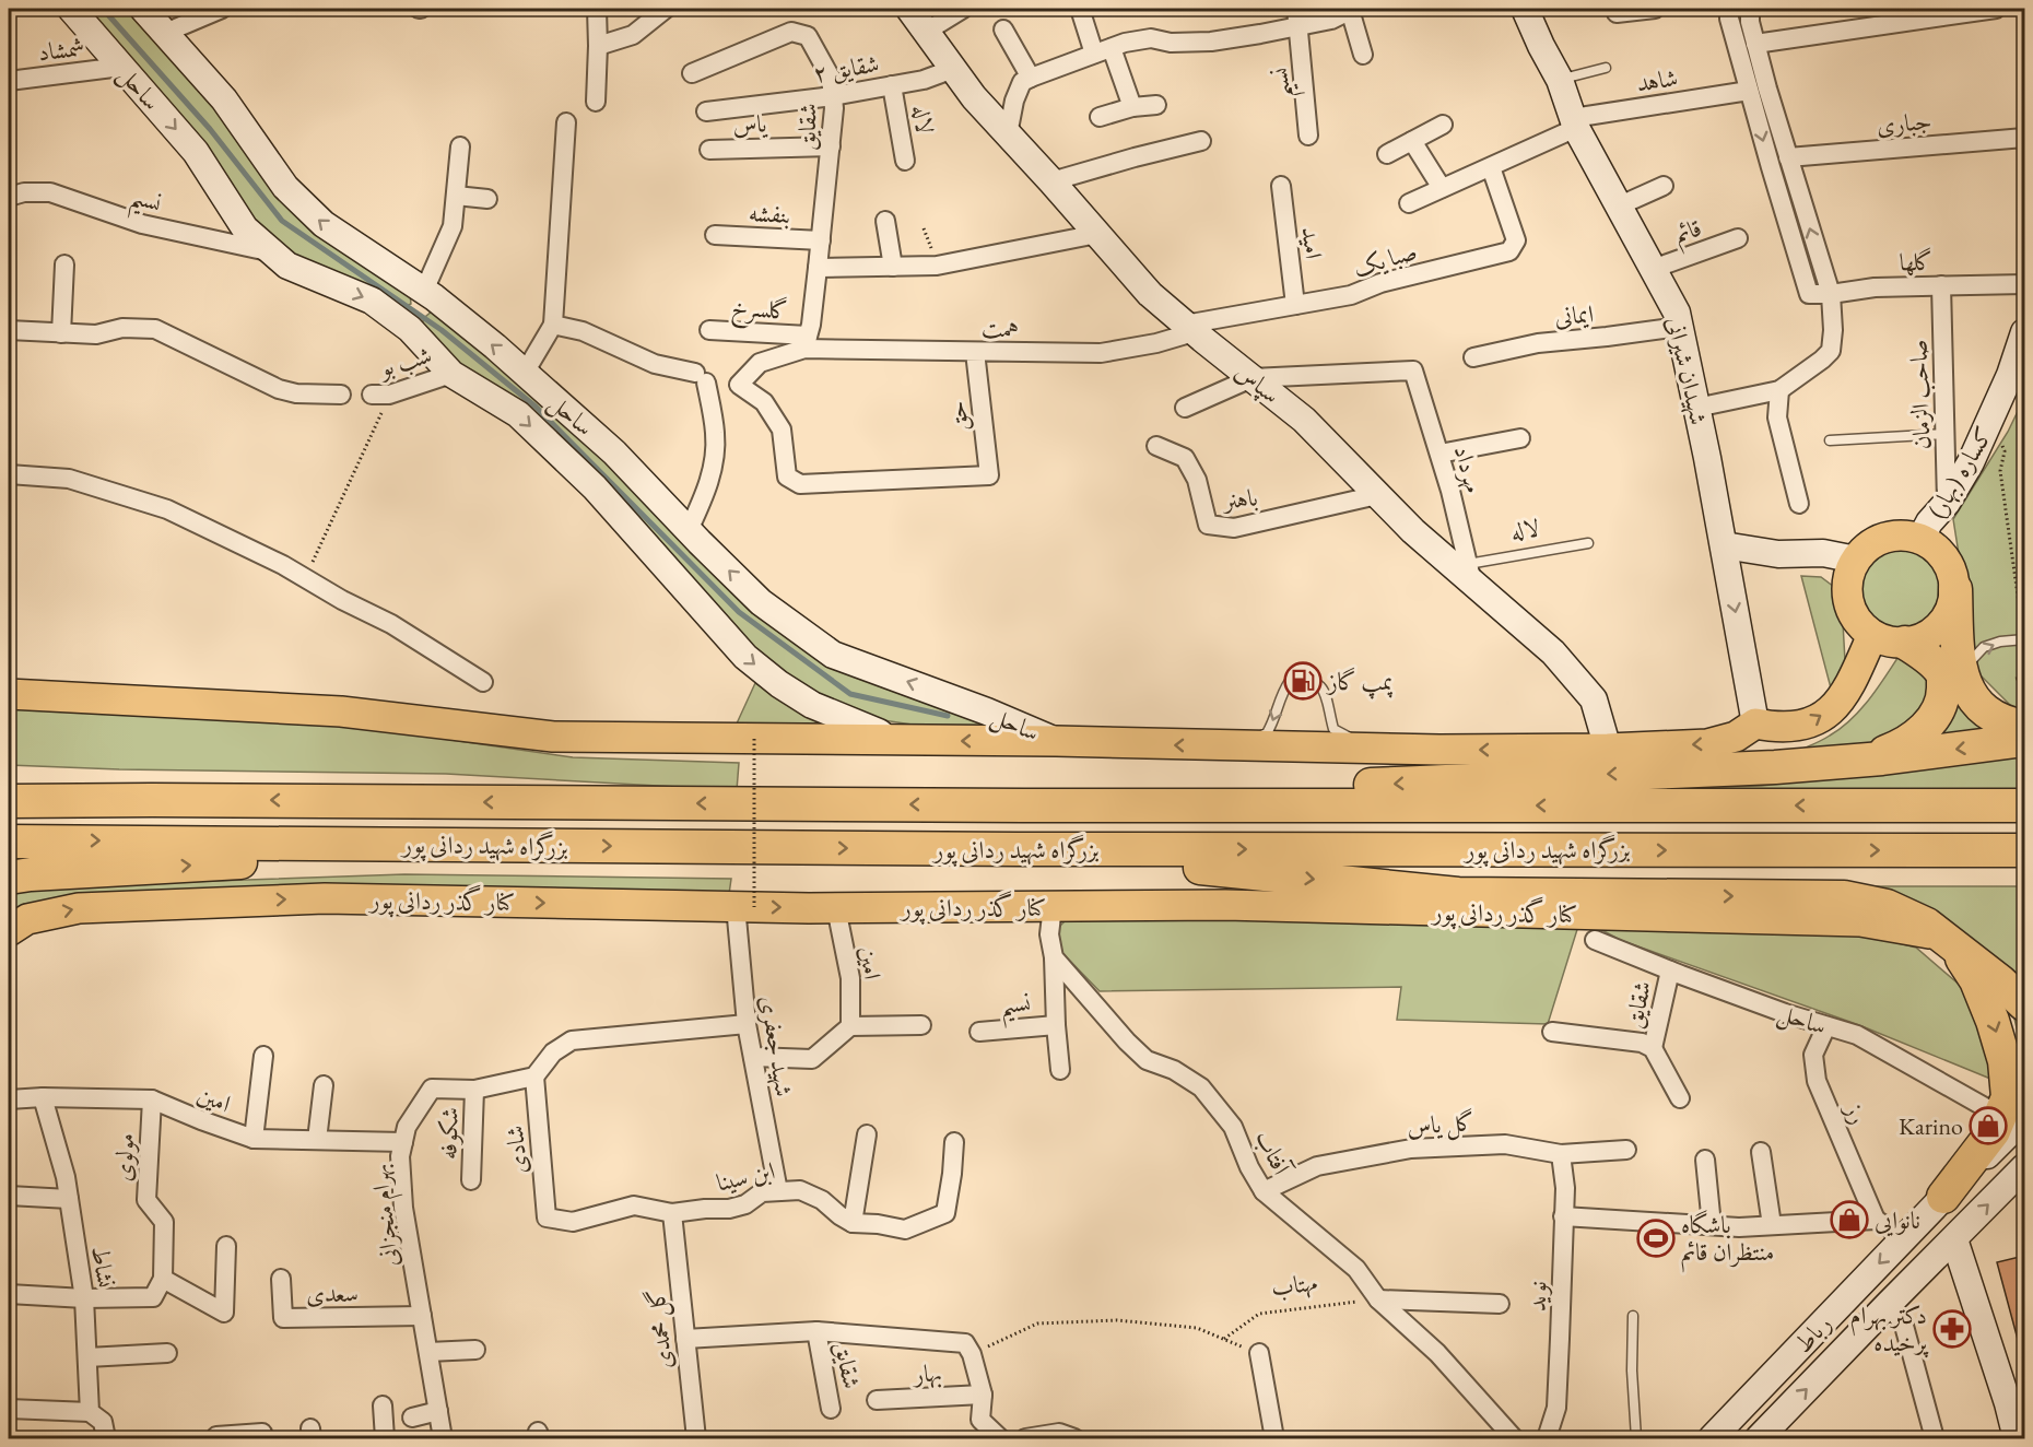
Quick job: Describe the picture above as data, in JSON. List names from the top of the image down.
{
  "streets": {
    "highway": ["بزرگراه شهید ردانی پور"],
    "main road": ["کنار گذر ردانی پور"],
    "street": [
      "شمشاد",
      "شقایق ۲",
      "شاهد",
      "نسیم",
      "ساحل",
      "لاله",
      "جباری",
      "یاس",
      "شقایق",
      "بنفشه",
      "قائم",
      "امید",
      "صبا یک",
      "گلها",
      "گلسرخ",
      "ایمانی",
      "همت",
      "شب بو",
      "شهیدان شیرانی",
      "سپاس",
      "صاحب الزمان",
      "حق",
      "مهرداد",
      "کساره (بهار)",
      "باهنر",
      "امین",
      "شهید جعفری",
      "رز",
      "گل یاس",
      "شکوفه",
      "شادی",
      "آفتاب",
      "مولوی",
      "ابن سینا",
      "بهرام منجزانی",
      "نشاط",
      "سعدی",
      "نوید",
      "گل محمدی",
      "رباط",
      "بهار"
    ],
    "path": ["مهتاب"]
  },
  "crossings": [
    ["شمشاد", "ساحل"],
    ["شقایق ۲", "لاله"],
    ["شقایق ۲", "شقایق"],
    ["شقایق ۲", "سپاس"],
    ["شاهد", "صبا یک"],
    ["شاهد", "گلها"],
    ["شاهد", "شهیدان شیرانی"],
    ["نسیم", "ساحل"],
    ["نسیم", "آفتاب"],
    ["ساحل", "شقایق"],
    ["ساحل", "شب بو"],
    ["ساحل", "رز"],
    ["لاله", "سپاس"],
    ["لاله", "مهرداد"],
    ["یاس", "شقایق"],
    ["شقایق", "بنفشه"],
    ["شقایق", "گلسرخ"],
    ["شقایق", "همت"],
    ["شقایق", "حق"],
    ["قائم", "شهیدان شیرانی"],
    ["امید", "صبا یک"],
    ["صبا یک", "همت"],
    ["صبا یک", "شهیدان شیرانی"],
    ["صبا یک", "سپاس"],
    ["گلها", "صاحب الزمان"],
    ["گلسرخ", "همت"],
    ["گلسرخ", "حق"],
    ["ایمانی", "شهیدان شیرانی"],
    ["همت", "سپاس"],
    ["همت", "حق"],
    ["سپاس", "مهرداد"],
    ["سپاس", "باهنر"],
    ["صاحب الزمان", "کساره (بهار)"],
    ["کنار گذر ردانی پور", "امین"],
    ["کنار گذر ردانی پور", "شهید جعفری"],
    ["امین", "مولوی"],
    ["امین", "بهرام منجزانی"],
    ["امین", "نشاط"],
    ["شهید جعفری", "ابن سینا"],
    ["گل یاس", "آفتاب"],
    ["گل یاس", "نوید"],
    ["شکوفه", "بهرام منجزانی"],
    ["شادی", "ابن سینا"],
    ["شادی", "بهرام منجزانی"],
    ["آفتاب", "مهتاب"],
    ["ابن سینا", "گل محمدی"],
    ["بهرام منجزانی", "سعدی"]
  ],
  "places": {
    "fuel station": ["پمپ گاز"],
    "shop": ["Karino", "نانوایی"],
    "sports": ["باشگاه منتظران قائم"],
    "pharmacy": ["دکتر بهرام پرخیده"]
  }
}
